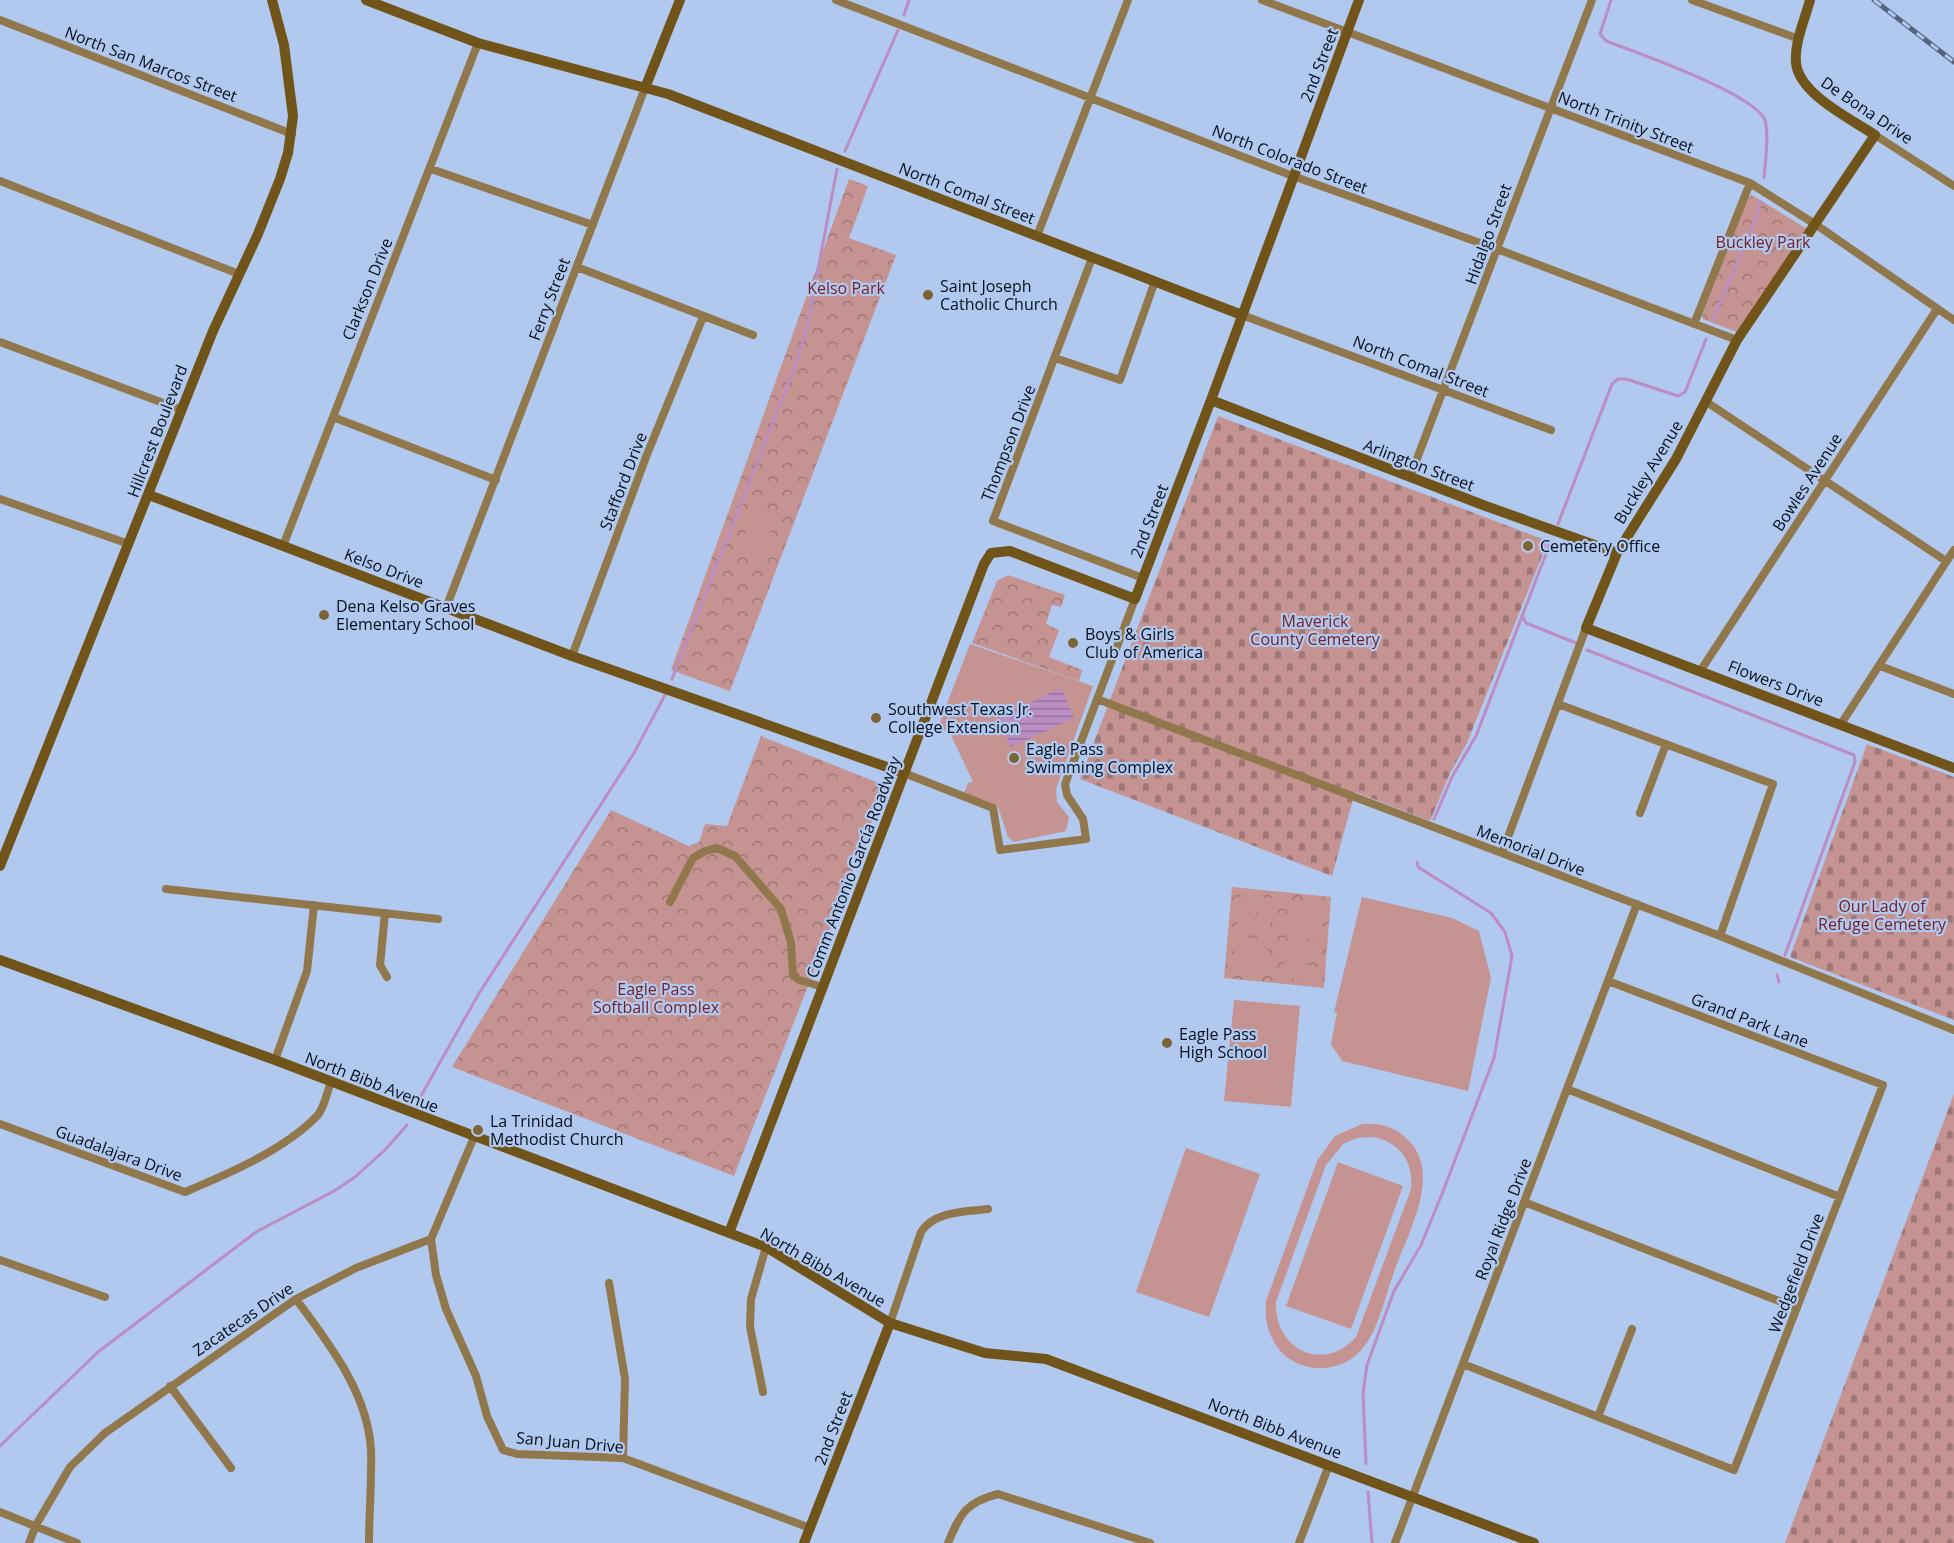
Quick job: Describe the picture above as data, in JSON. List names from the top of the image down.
{
  "streets": {
    "street": [
      "North San Marcos Street",
      "2nd Street",
      "De Bona Drive",
      "North Trinity Street",
      "North Colorado Street",
      "North Comal Street",
      "Hidalgo Street",
      "Clarkson Drive",
      "Ferry Street",
      "Hillcrest Boulevard",
      "Thompson Drive",
      "Arlington Street",
      "Buckley Avenue",
      "Stafford Drive",
      "Bowles Avenue",
      "Kelso Drive",
      "Flowers Drive",
      "Memorial Drive",
      "Comm Antonio García Roadway",
      "Grand Park Lane",
      "North Bibb Avenue",
      "Guadalajara Drive",
      "Royal Ridge Drive",
      "Wedgefield Drive",
      "Zacatecas Drive",
      "San Juan Drive"
    ]
  },
  "crossings": [
    ["North San Marcos Street", "Hillcrest Boulevard"],
    ["2nd Street", "North Trinity Street"],
    ["2nd Street", "North Colorado Street"],
    ["2nd Street", "North Comal Street"],
    ["2nd Street", "Thompson Drive"],
    ["2nd Street", "Arlington Street"],
    ["2nd Street", "Kelso Drive"],
    ["2nd Street", "Memorial Drive"],
    ["2nd Street", "Comm Antonio García Roadway"],
    ["2nd Street", "North Bibb Avenue"],
    ["2nd Street", "San Juan Drive"],
    ["De Bona Drive", "Buckley Avenue"],
    ["North Trinity Street", "Hidalgo Street"],
    ["North Trinity Street", "Buckley Avenue"],
    ["North Trinity Street", "Bowles Avenue"],
    ["North Colorado Street", "Hidalgo Street"],
    ["North Colorado Street", "Buckley Avenue"],
    ["North Comal Street", "Hidalgo Street"],
    ["North Comal Street", "Clarkson Drive"],
    ["North Comal Street", "Ferry Street"],
    ["North Comal Street", "Thompson Drive"],
    ["Hidalgo Street", "Arlington Street"],
    ["Clarkson Drive", "Kelso Drive"],
    ["Ferry Street", "Kelso Drive"],
    ["Hillcrest Boulevard", "Kelso Drive"],
    ["Arlington Street", "Buckley Avenue"],
    ["Buckley Avenue", "Flowers Drive"],
    ["Buckley Avenue", "Memorial Drive"],
    ["Stafford Drive", "Kelso Drive"],
    ["Bowles Avenue", "Flowers Drive"],
    ["Kelso Drive", "Comm Antonio García Roadway"],
    ["Memorial Drive", "Royal Ridge Drive"],
    ["Comm Antonio García Roadway", "North Bibb Avenue"],
    ["Grand Park Lane", "Royal Ridge Drive"],
    ["Grand Park Lane", "Wedgefield Drive"],
    ["North Bibb Avenue", "Guadalajara Drive"],
    ["North Bibb Avenue", "Royal Ridge Drive"],
    ["Zacatecas Drive", "San Juan Drive"]
  ],
  "parks": [
    "Buckley Park",
    "Kelso Park",
    "Maverick County Cemetery",
    "Our Lady of Refuge Cemetery",
    "Eagle Pass Softball Complex"
  ],
  "places": [
    "Saint Joseph Catholic Church",
    "Cemetery Office",
    "Dena Kelso Graves Elementary School",
    "Boys & Girls Club of America",
    "Southwest Texas Jr. College Extension",
    "Eagle Pass Swimming Complex",
    "Eagle Pass High School",
    "La Trinidad Methodist Church"
  ]
}
